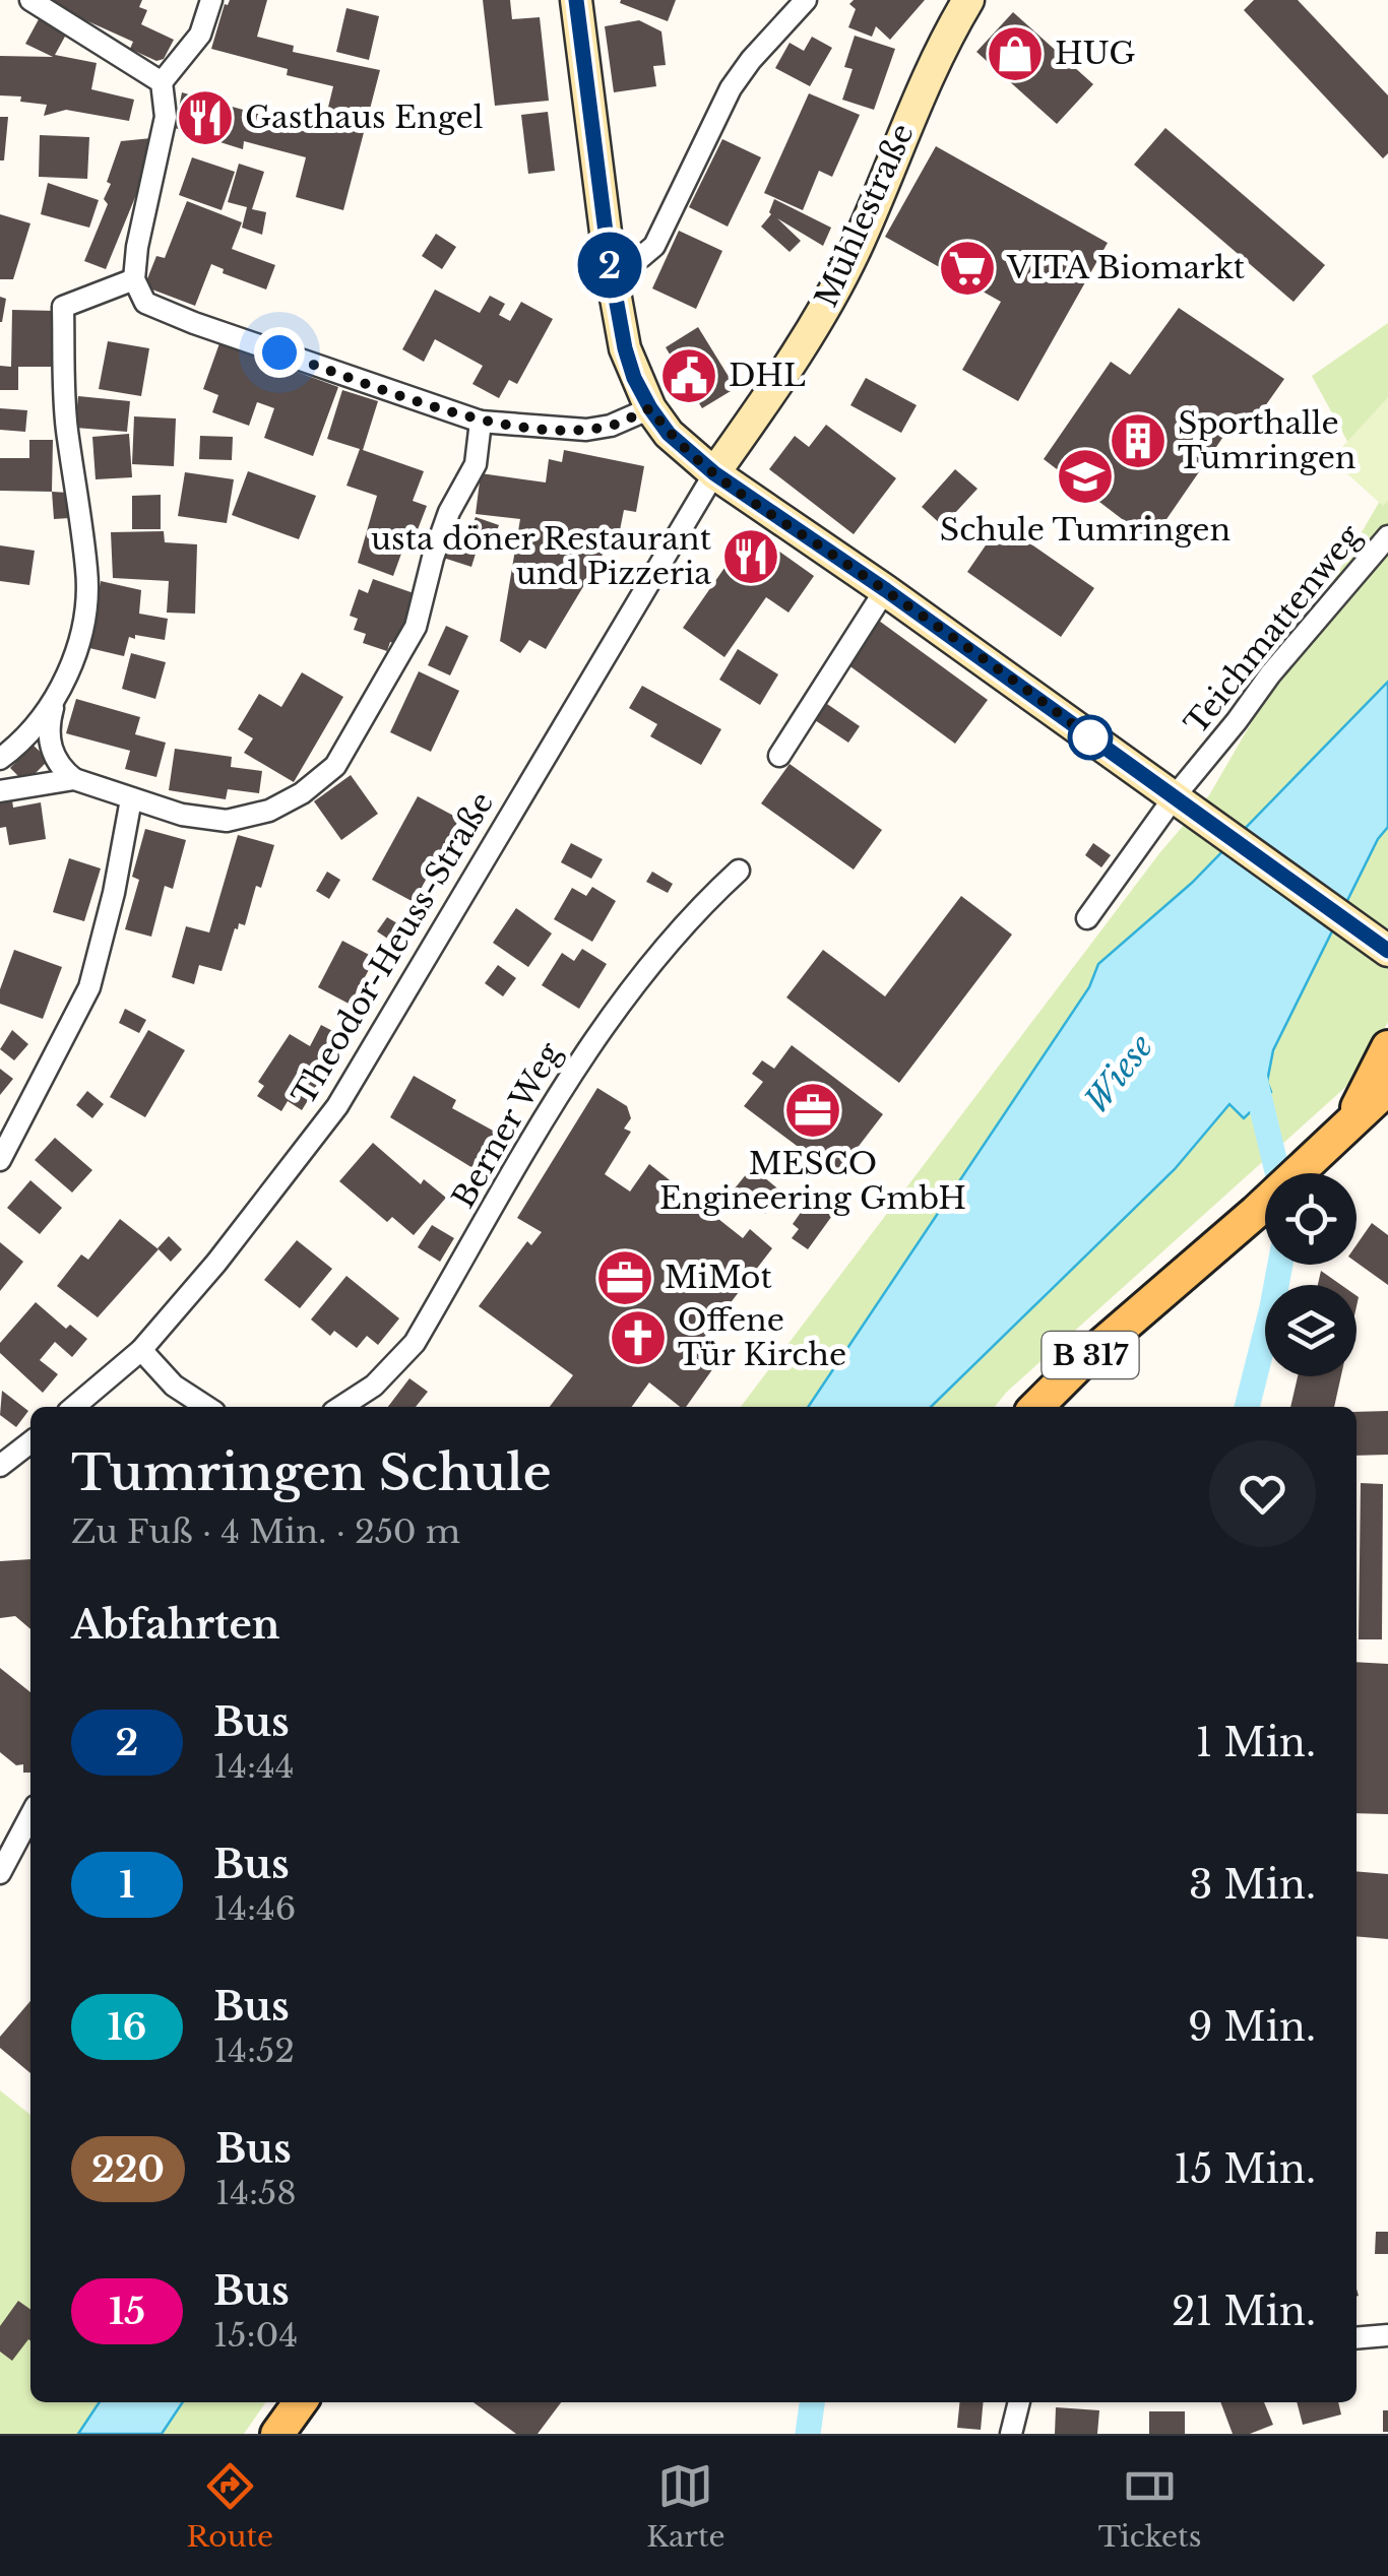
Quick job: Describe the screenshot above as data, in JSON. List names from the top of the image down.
{
  "streets": {
    "main road": ["B 317"],
    "street": [
      "Mühlestraße",
      "Teichmattenweg",
      "Theodor-Heuss-Straße",
      "Berner Weg"
    ]
  },
  "crossings": [
    ["Mühlestraße", "Theodor-Heuss-Straße"]
  ],
  "water": ["Wiese"],
  "places": {
    "shop": ["HUG"],
    "restaurant": ["Gasthaus Engel", "usta döner Restaurant und Pizzeria"],
    "supermarket": ["VITA Biomarkt"],
    "public building": ["DHL"],
    "building": ["Sporthalle Tumringen"],
    "school or university": ["Schule Tumringen"],
    "office": ["MESCO Engineering GmbH", "MiMot"],
    "church": ["Offene Tür Kirche"]
  },
  "lines": ["bus line 2"],
  "page": {
    "on_map": "2",
    "heading": [
      ["Tumringen Schule", "Zu Fuß · 4 Min. · 250 m"],
      "Abfahrten"
    ],
    "list": [
      {
        "mark": "2",
        "name": "Bus",
        "note": "14:44",
        "value": "1 Min."
      },
      {
        "mark": "1",
        "name": "Bus",
        "note": "14:46",
        "value": "3 Min."
      },
      {
        "mark": "16",
        "name": "Bus",
        "note": "14:52",
        "value": "9 Min."
      },
      {
        "mark": "220",
        "name": "Bus",
        "note": "14:58",
        "value": "15 Min."
      },
      {
        "mark": "15",
        "name": "Bus",
        "note": "15:04",
        "value": "21 Min."
      }
    ],
    "tabs": ["Route", "Karte", "Tickets"]
  }
}
